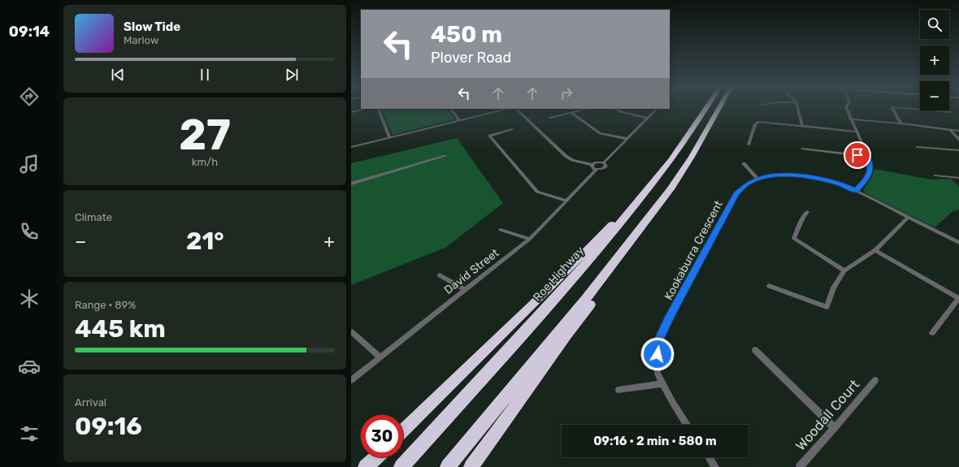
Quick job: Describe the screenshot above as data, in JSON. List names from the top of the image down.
{
  "streets": {
    "highway": ["Roe Highway"],
    "street": ["Kookaburra Crescent", "David Street", "Woodall Court"]
  },
  "page": {
    "tabs": "09:14",
    "map_buttons": ["+", "−"],
    "turn": ["450 m", "Plover Road"],
    "song": ["Slow Tide", "Marlow"],
    "tile": [
      ["27", "km/h"],
      "Climate",
      ["Range · 89%", "445 km"],
      ["Arrival", "09:16"]
    ],
    "heat": ["−", "21°", "+"],
    "limit": "30",
    "trip": "09:16 · 2 min · 580 m"
  }
}
